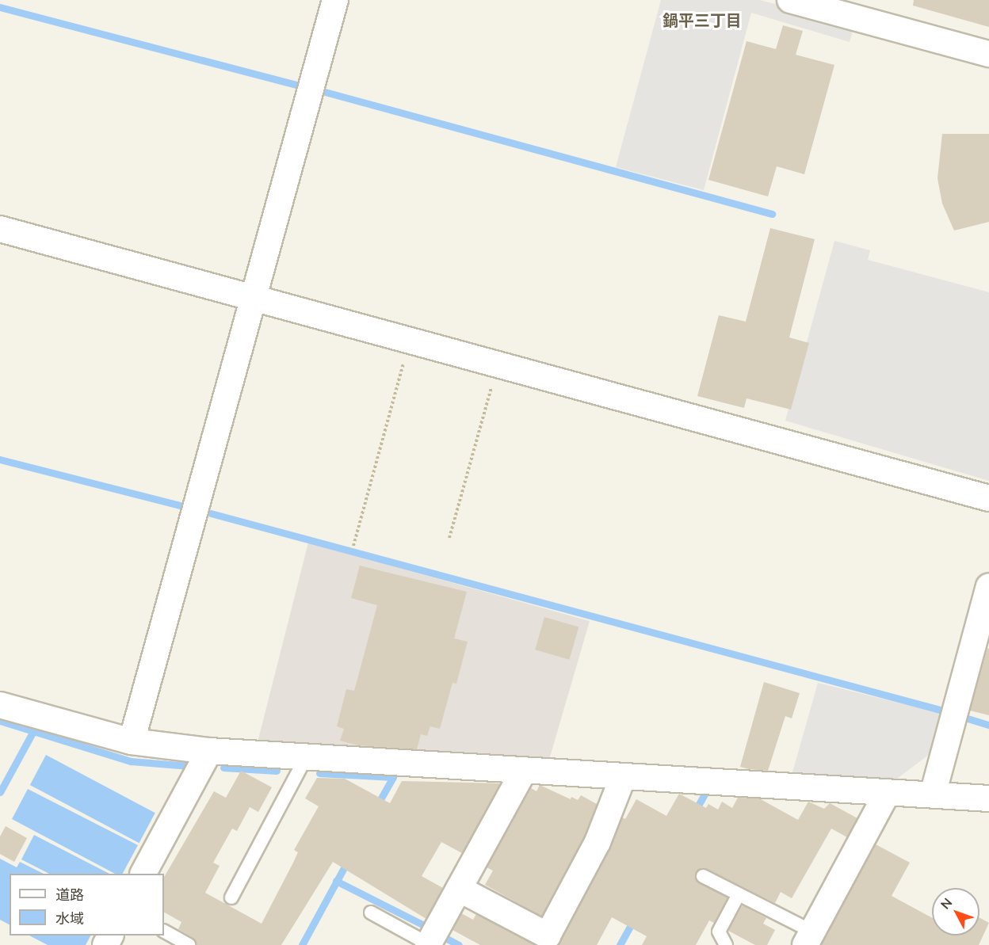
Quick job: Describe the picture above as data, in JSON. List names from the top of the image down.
{
  "districts": ["鍋平三丁目"],
  "legend": ["道路", "水域"],
  "north": "top left"
}
